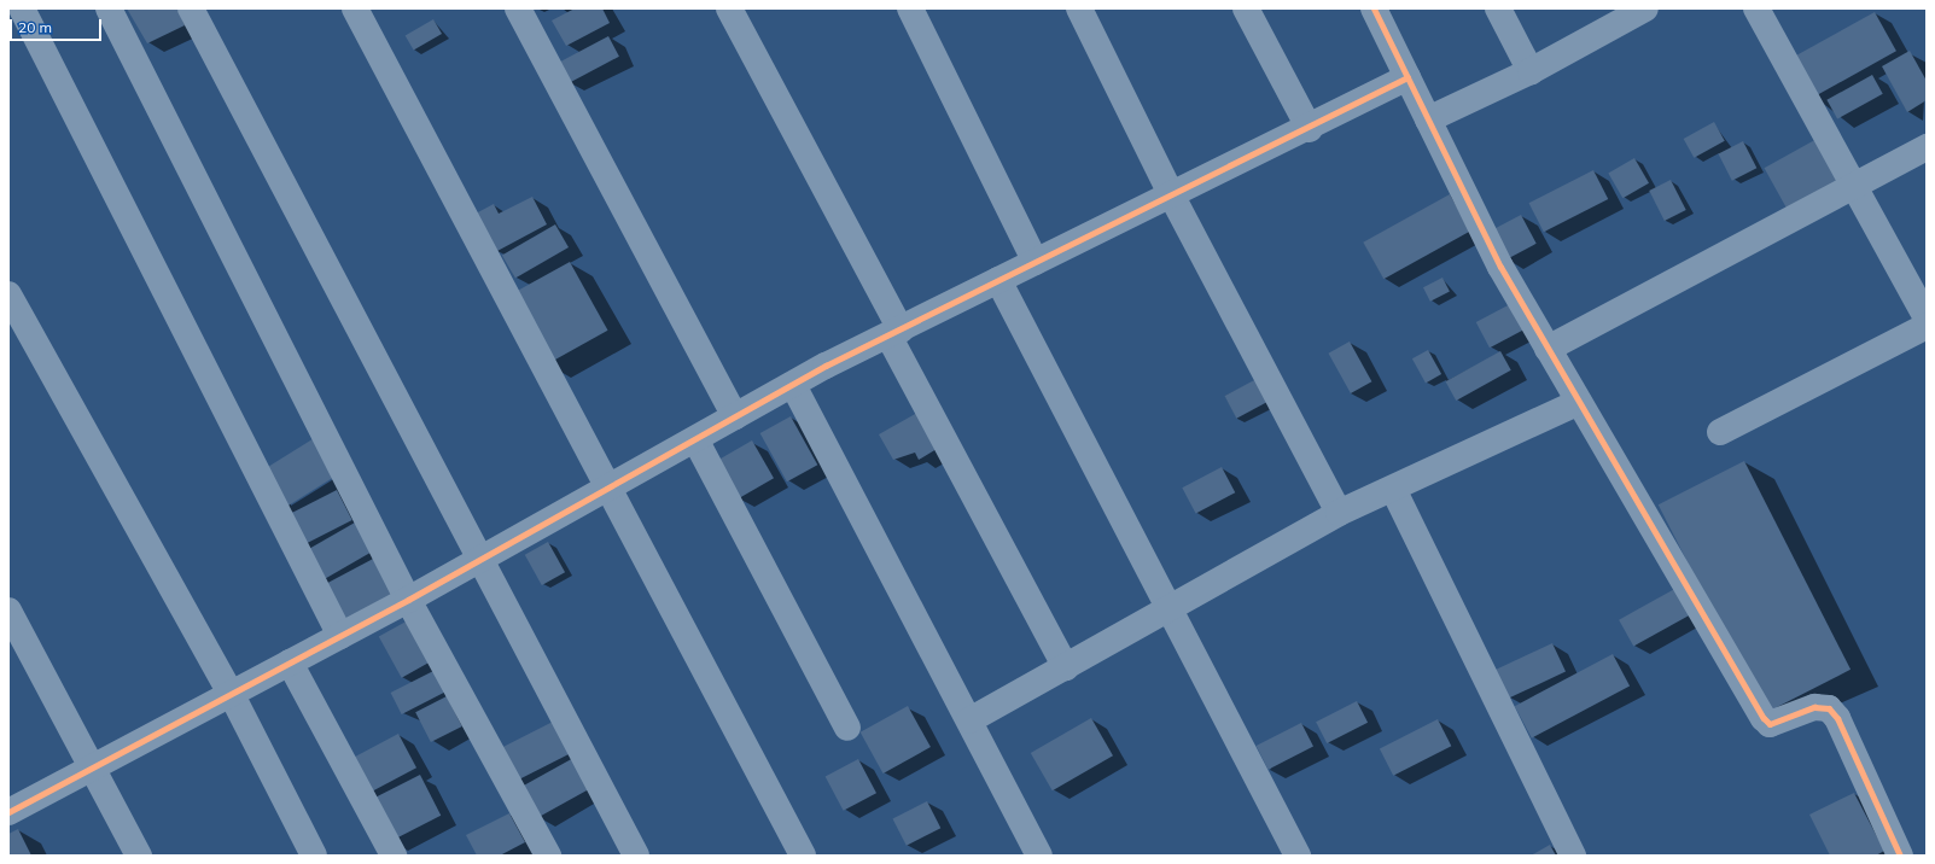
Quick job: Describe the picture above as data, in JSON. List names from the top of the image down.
{
  "scale_bar": "20 m"
}
